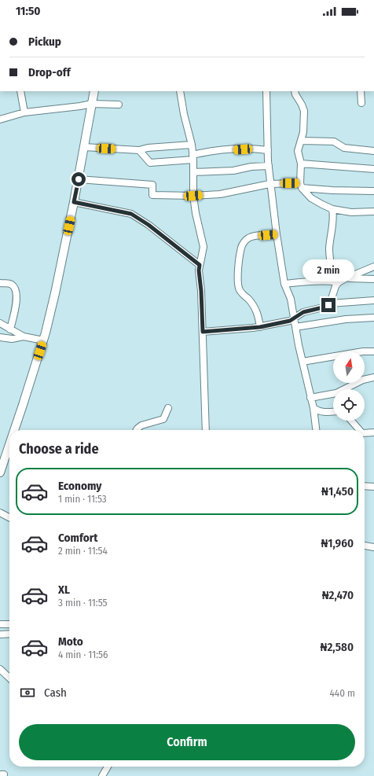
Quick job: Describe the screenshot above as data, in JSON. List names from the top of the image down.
{
  "north": "top",
  "page": {
    "status": "11:50",
    "banner": ["Pickup", "Drop-off"],
    "bubble": "2 min",
    "heading": "Choose a ride",
    "list": [
      {
        "name": "Economy",
        "note": "1 min · 11:53",
        "value": "₦1,450"
      },
      {
        "name": "Comfort",
        "note": "2 min · 11:54",
        "value": "₦1,960"
      },
      {
        "name": "XL",
        "note": "3 min · 11:55",
        "value": "₦2,470"
      },
      {
        "name": "Moto",
        "note": "4 min · 11:56",
        "value": "₦2,580"
      }
    ],
    "pay": ["Cash", "440 m"],
    "buttons": "Confirm"
  }
}
